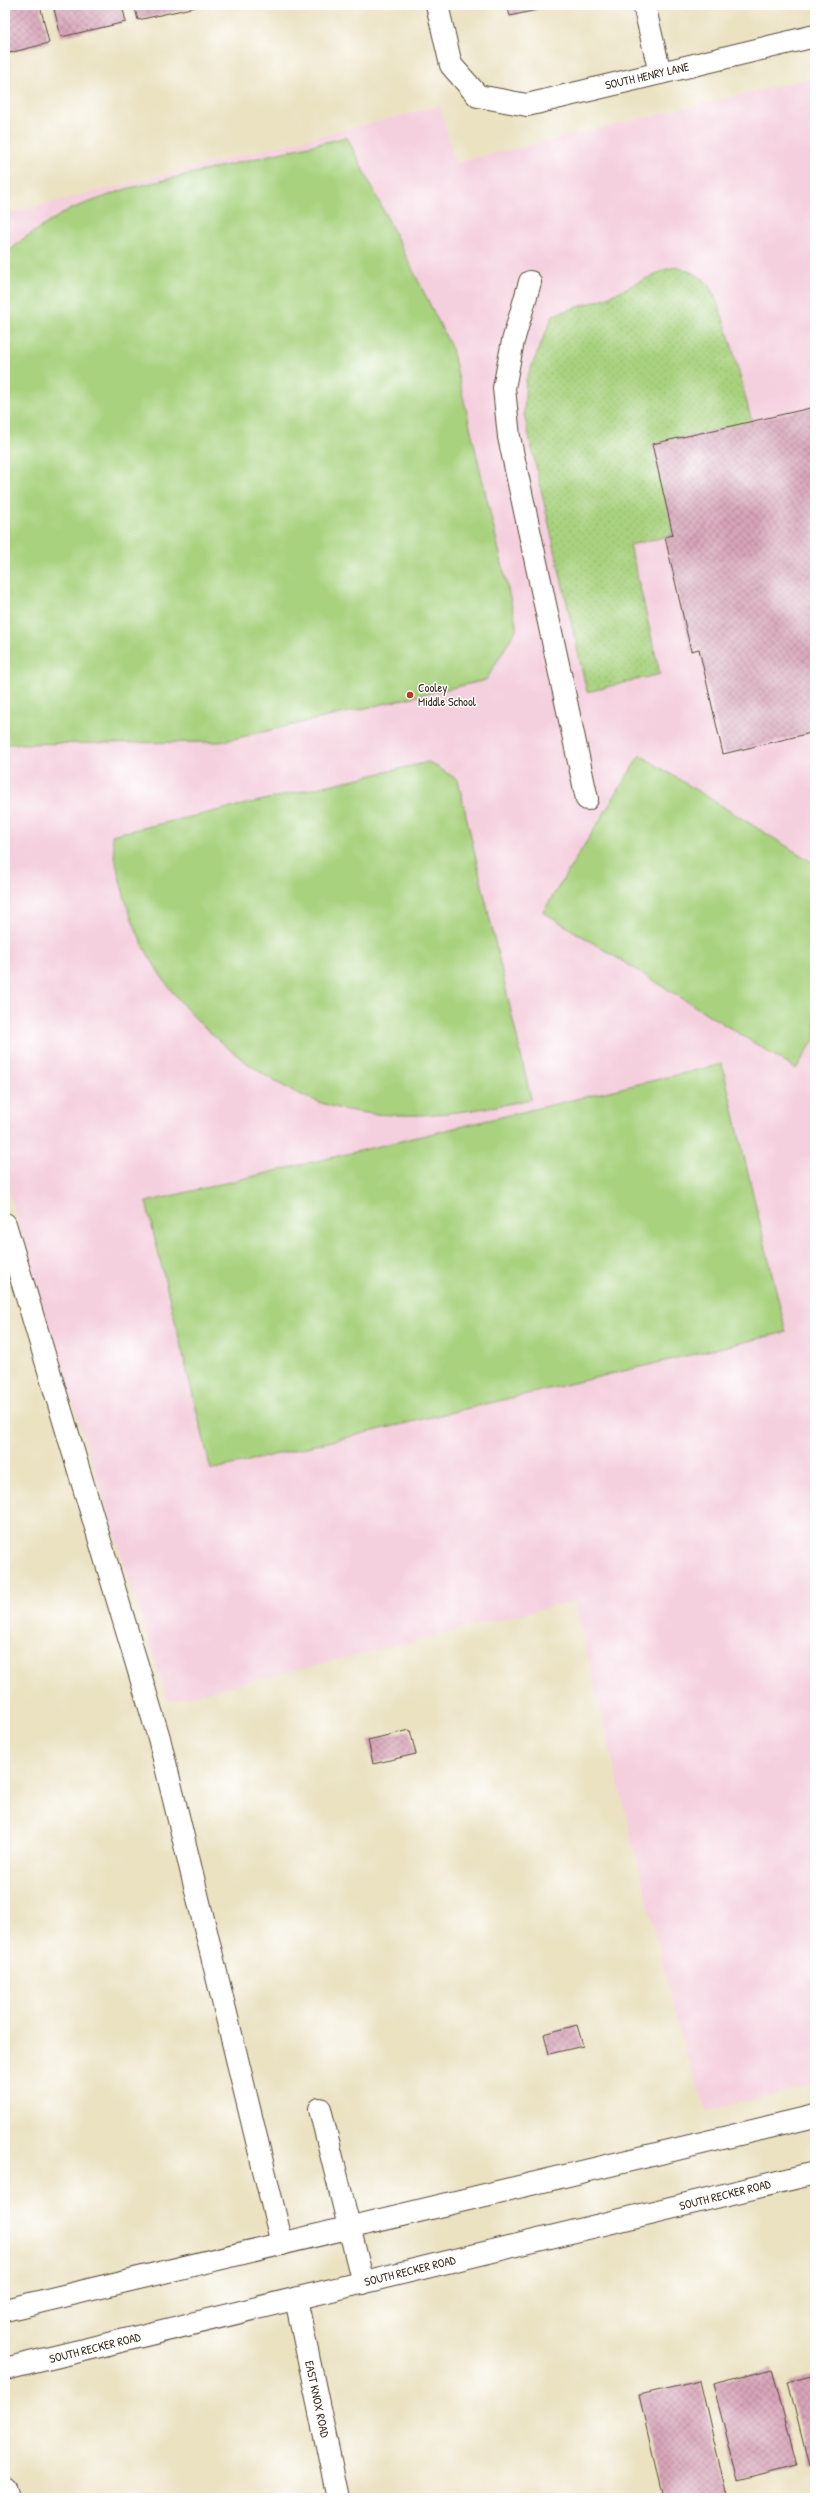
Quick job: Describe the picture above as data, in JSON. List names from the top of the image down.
{
  "streets": {
    "main road": ["SOUTH HENRY LANE", "SOUTH RECKER ROAD", "EAST KNOX ROAD"]
  },
  "crossings": [
    ["SOUTH RECKER ROAD", "EAST KNOX ROAD"]
  ],
  "places": ["Cooley Middle School"]
}
